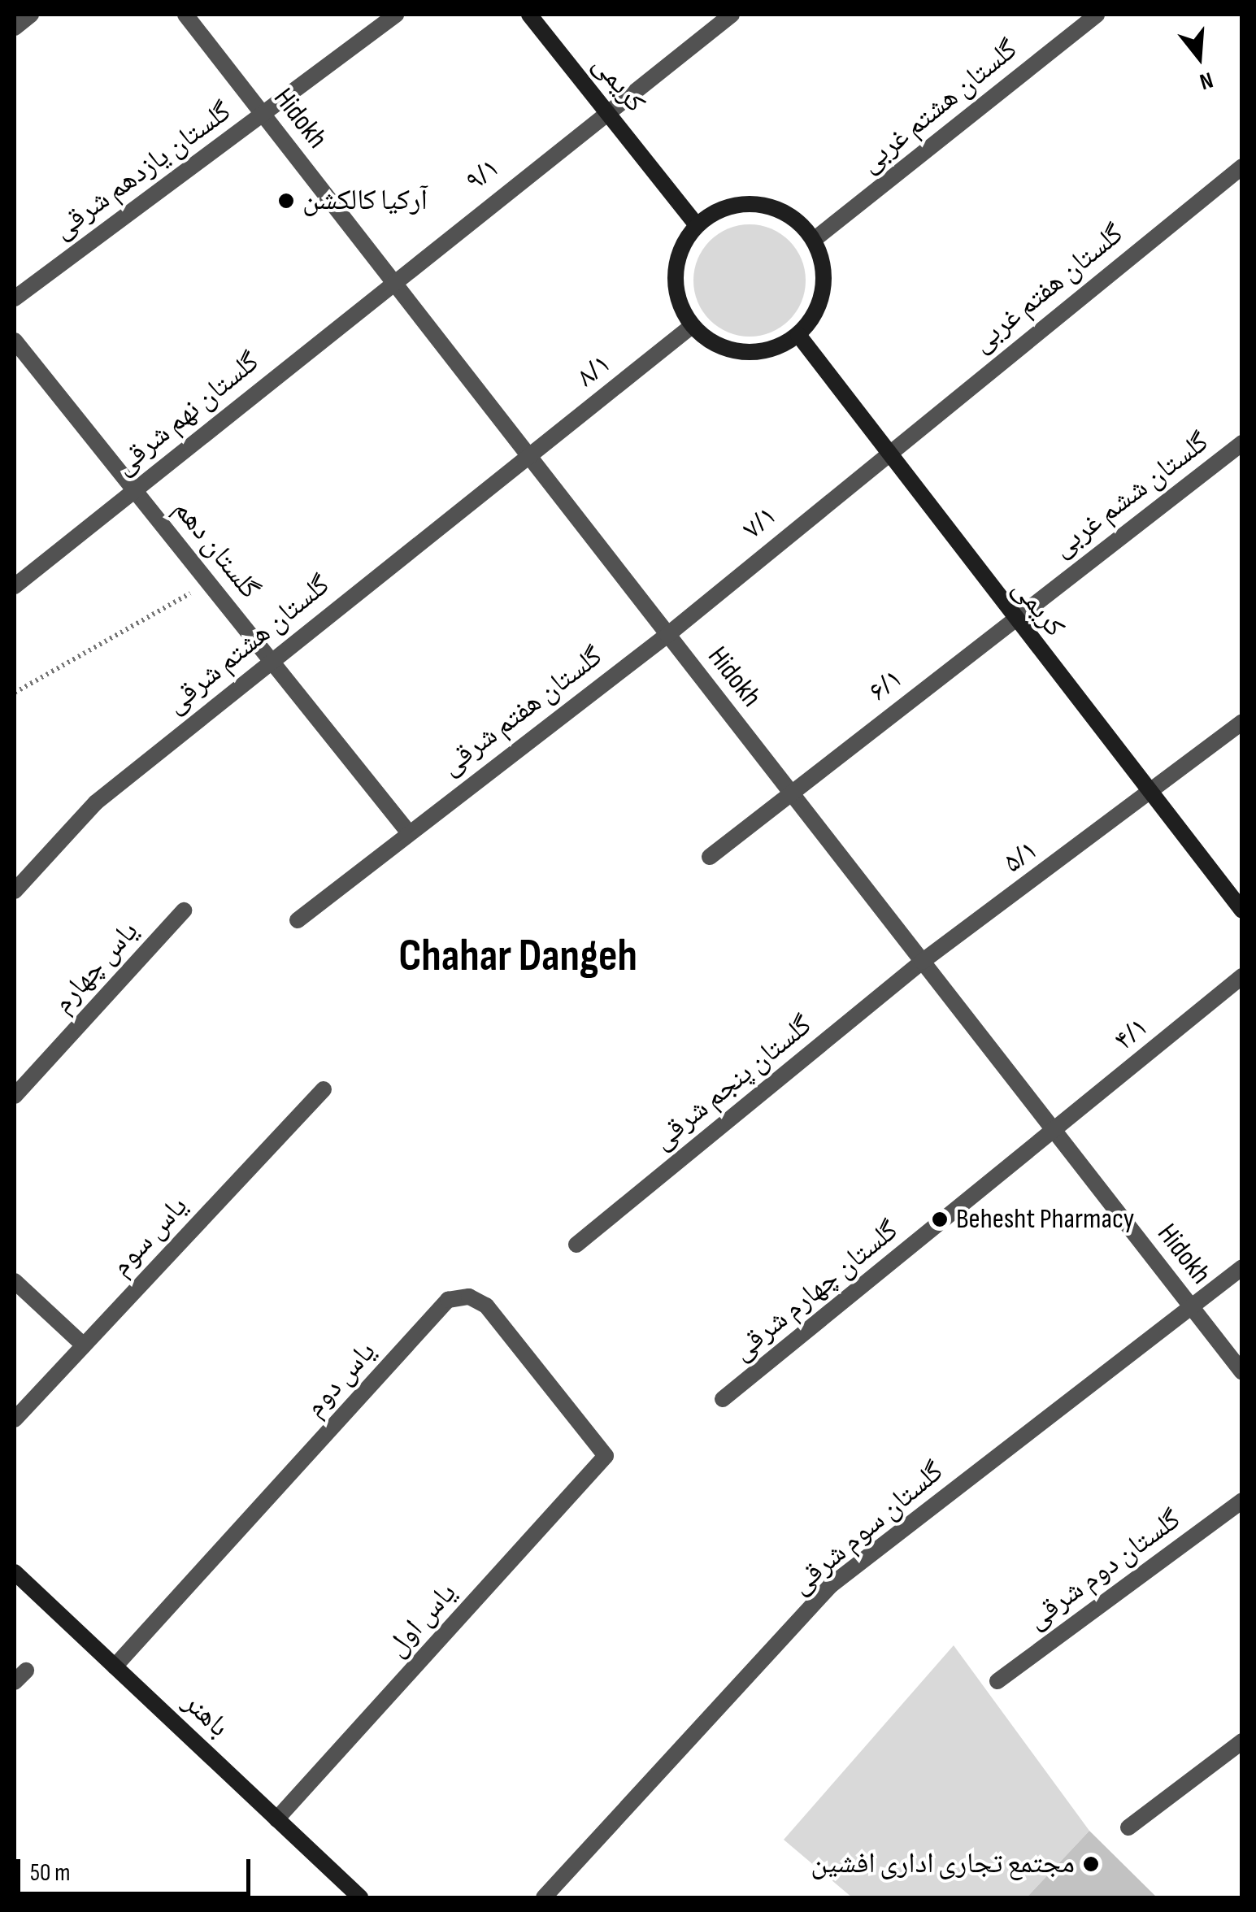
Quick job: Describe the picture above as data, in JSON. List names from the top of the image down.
{
  "streets": {
    "street": [
      "کریمی",
      "گلستان هشتم غربی",
      "Hidokh",
      "گلستان یازدهم شرقی",
      "۹/۱",
      "گلستان هفتم غربی",
      "۸/۱",
      "گلستان نهم شرقی",
      "گلستان ششم غربی",
      "۷/۱",
      "گلستان دهم",
      "گلستان هشتم شرقی",
      "۶/۱",
      "گلستان هفتم شرقی",
      "۵/۱",
      "یاس چهارم",
      "۴/۱",
      "گلستان پنجم شرقی",
      "یاس سوم",
      "گلستان چهارم شرقی",
      "یاس دوم",
      "گلستان سوم شرقی",
      "گلستان دوم شرقی",
      "یاس اول",
      "باهنر"
    ]
  },
  "crossings": [
    ["کریمی", "گلستان هشتم غربی"],
    ["کریمی", "۹/۱"],
    ["کریمی", "گلستان هفتم غربی"],
    ["کریمی", "۸/۱"],
    ["کریمی", "گلستان ششم غربی"],
    ["کریمی", "۷/۱"],
    ["کریمی", "۶/۱"],
    ["کریمی", "۵/۱"],
    ["گلستان هشتم غربی", "۸/۱"],
    ["Hidokh", "گلستان یازدهم شرقی"],
    ["Hidokh", "۹/۱"],
    ["Hidokh", "۸/۱"],
    ["Hidokh", "گلستان نهم شرقی"],
    ["Hidokh", "۷/۱"],
    ["Hidokh", "گلستان هشتم شرقی"],
    ["Hidokh", "۶/۱"],
    ["Hidokh", "گلستان هفتم شرقی"],
    ["Hidokh", "۵/۱"],
    ["Hidokh", "۴/۱"],
    ["Hidokh", "گلستان پنجم شرقی"],
    ["Hidokh", "گلستان چهارم شرقی"],
    ["Hidokh", "گلستان سوم شرقی"],
    ["۹/۱", "گلستان نهم شرقی"],
    ["گلستان هفتم غربی", "۷/۱"],
    ["۸/۱", "گلستان هشتم شرقی"],
    ["گلستان نهم شرقی", "گلستان دهم"],
    ["گلستان ششم غربی", "۶/۱"],
    ["۷/۱", "گلستان هفتم شرقی"],
    ["گلستان دهم", "گلستان هشتم شرقی"],
    ["گلستان دهم", "گلستان هفتم شرقی"],
    ["۵/۱", "گلستان پنجم شرقی"],
    ["۴/۱", "گلستان چهارم شرقی"],
    ["یاس دوم", "یاس اول"],
    ["یاس دوم", "باهنر"],
    ["یاس اول", "باهنر"]
  ],
  "districts": ["Chahar Dangeh"],
  "places": ["آرکیا کالکشن", "Behesht Pharmacy", "مجتمع تجاری اداری افشین"],
  "scale_bar": "50 m",
  "north": "bottom"
}
